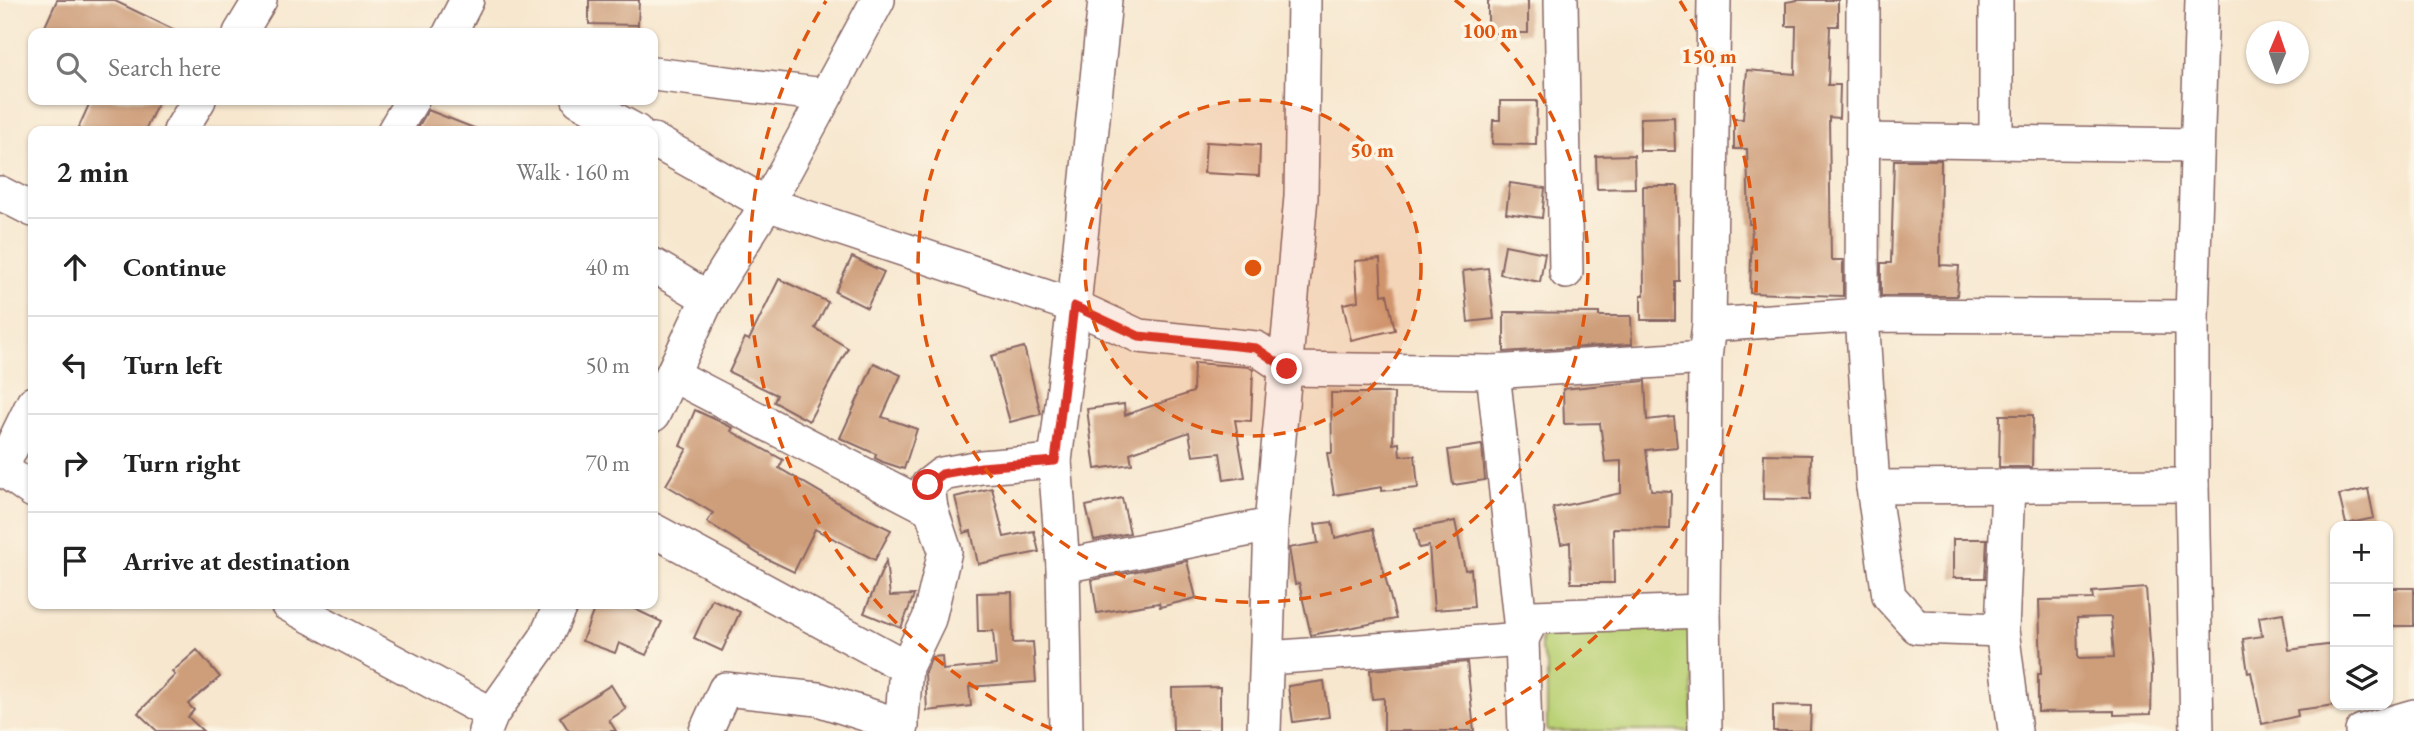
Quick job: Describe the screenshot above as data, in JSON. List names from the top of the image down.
{
  "north": "top",
  "page": {
    "search": "Search here",
    "heading": ["2 min", "Walk · 160 m"],
    "list": [
      ["Continue", "40 m"],
      ["Turn left", "50 m"],
      ["Turn right", "70 m"],
      "Arrive at destination"
    ],
    "map_buttons": ["+", "−"]
  },
  "rings": ["100 m", "150 m", "50 m"]
}
